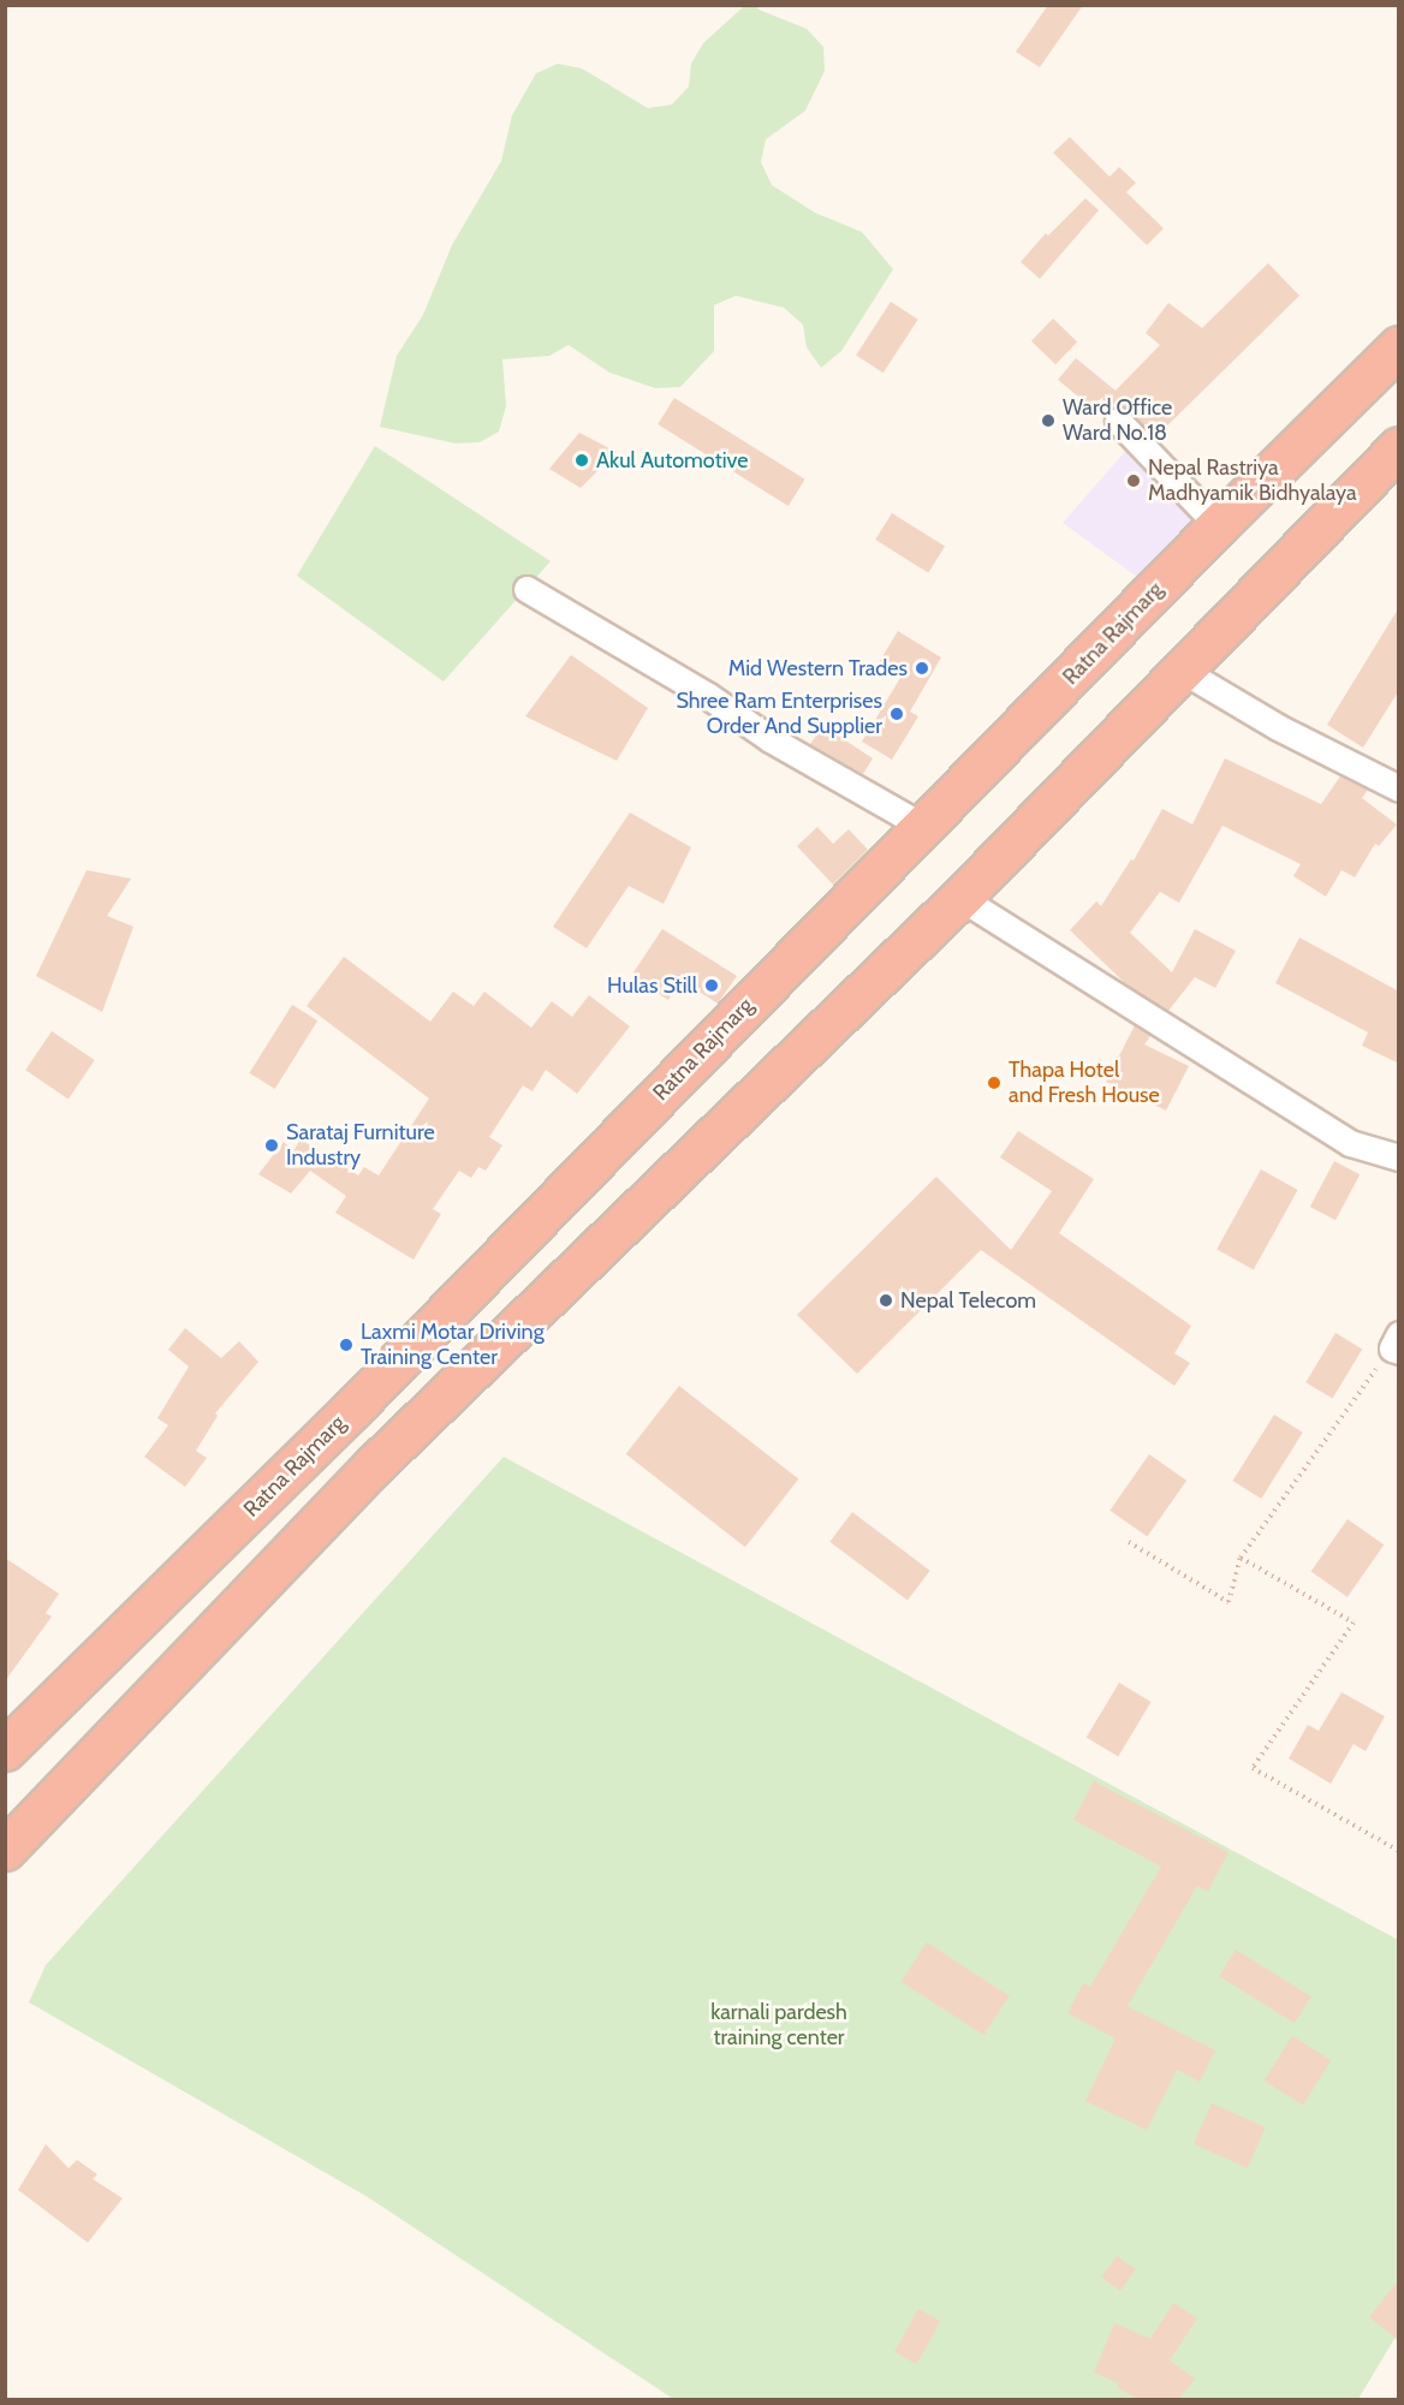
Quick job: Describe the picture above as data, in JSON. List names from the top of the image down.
{
  "streets": {
    "highway": ["Ratna Rajmarg"]
  },
  "parks": ["karnali pardesh training center"],
  "places": [
    "Ward Office Ward No.18",
    "Akul Automotive",
    "Nepal Rastriya Madhyamik Bidhyalaya",
    "Mid Western Trades",
    "Shree Ram Enterprises Order And Supplier",
    "Hulas Still",
    "Thapa Hotel and Fresh House",
    "Sarataj Furniture Industry",
    "Nepal Telecom",
    "Laxmi Motar Driving Training Center"
  ]
}
